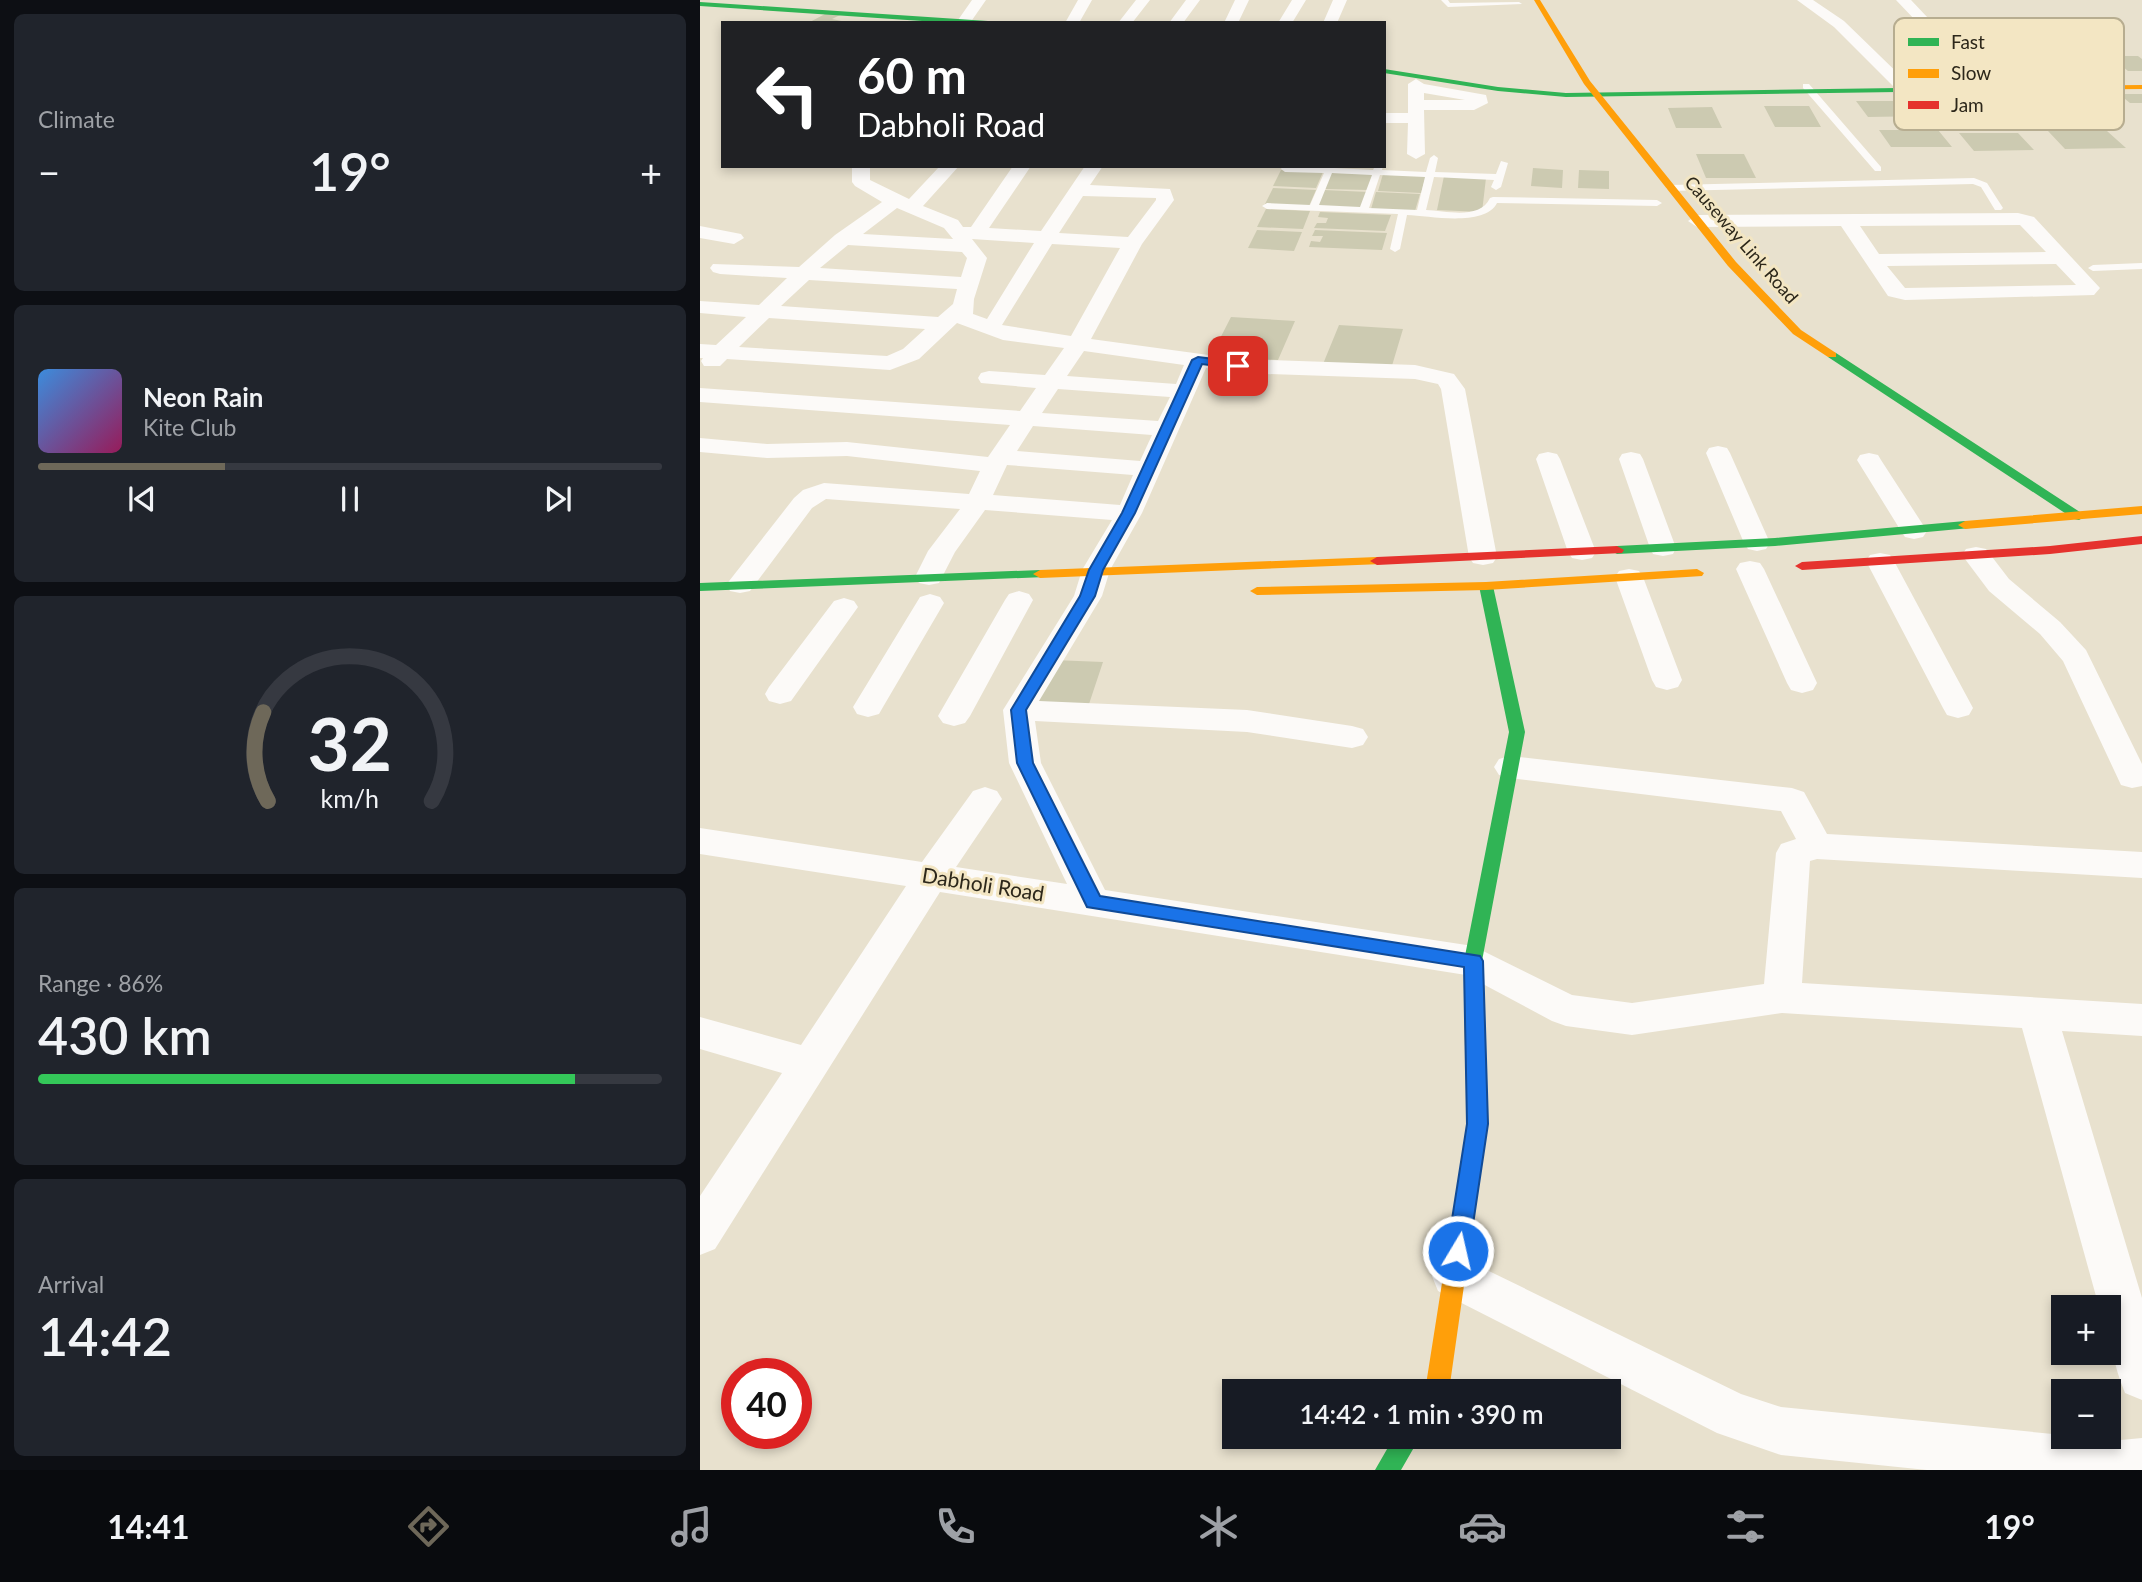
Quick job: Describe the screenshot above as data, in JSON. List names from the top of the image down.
{
  "streets": {
    "main road": ["Causeway Link Road"],
    "street": ["Dabholi Road"]
  },
  "legend": ["Fast", "Slow", "Jam"],
  "page": {
    "tile": [
      "Climate",
      ["Range · 86%", "430 km"],
      ["Arrival", "14:42"]
    ],
    "turn": ["60 m", "Dabholi Road"],
    "heat": ["−", "19°", "+"],
    "song": ["Neon Rain", "Kite Club"],
    "map_buttons": ["+", "−"],
    "limit": "40",
    "trip": "14:42 · 1 min · 390 m",
    "tabs": ["14:41", "19°"],
    "gauge": ["32", "km/h"]
  }
}
